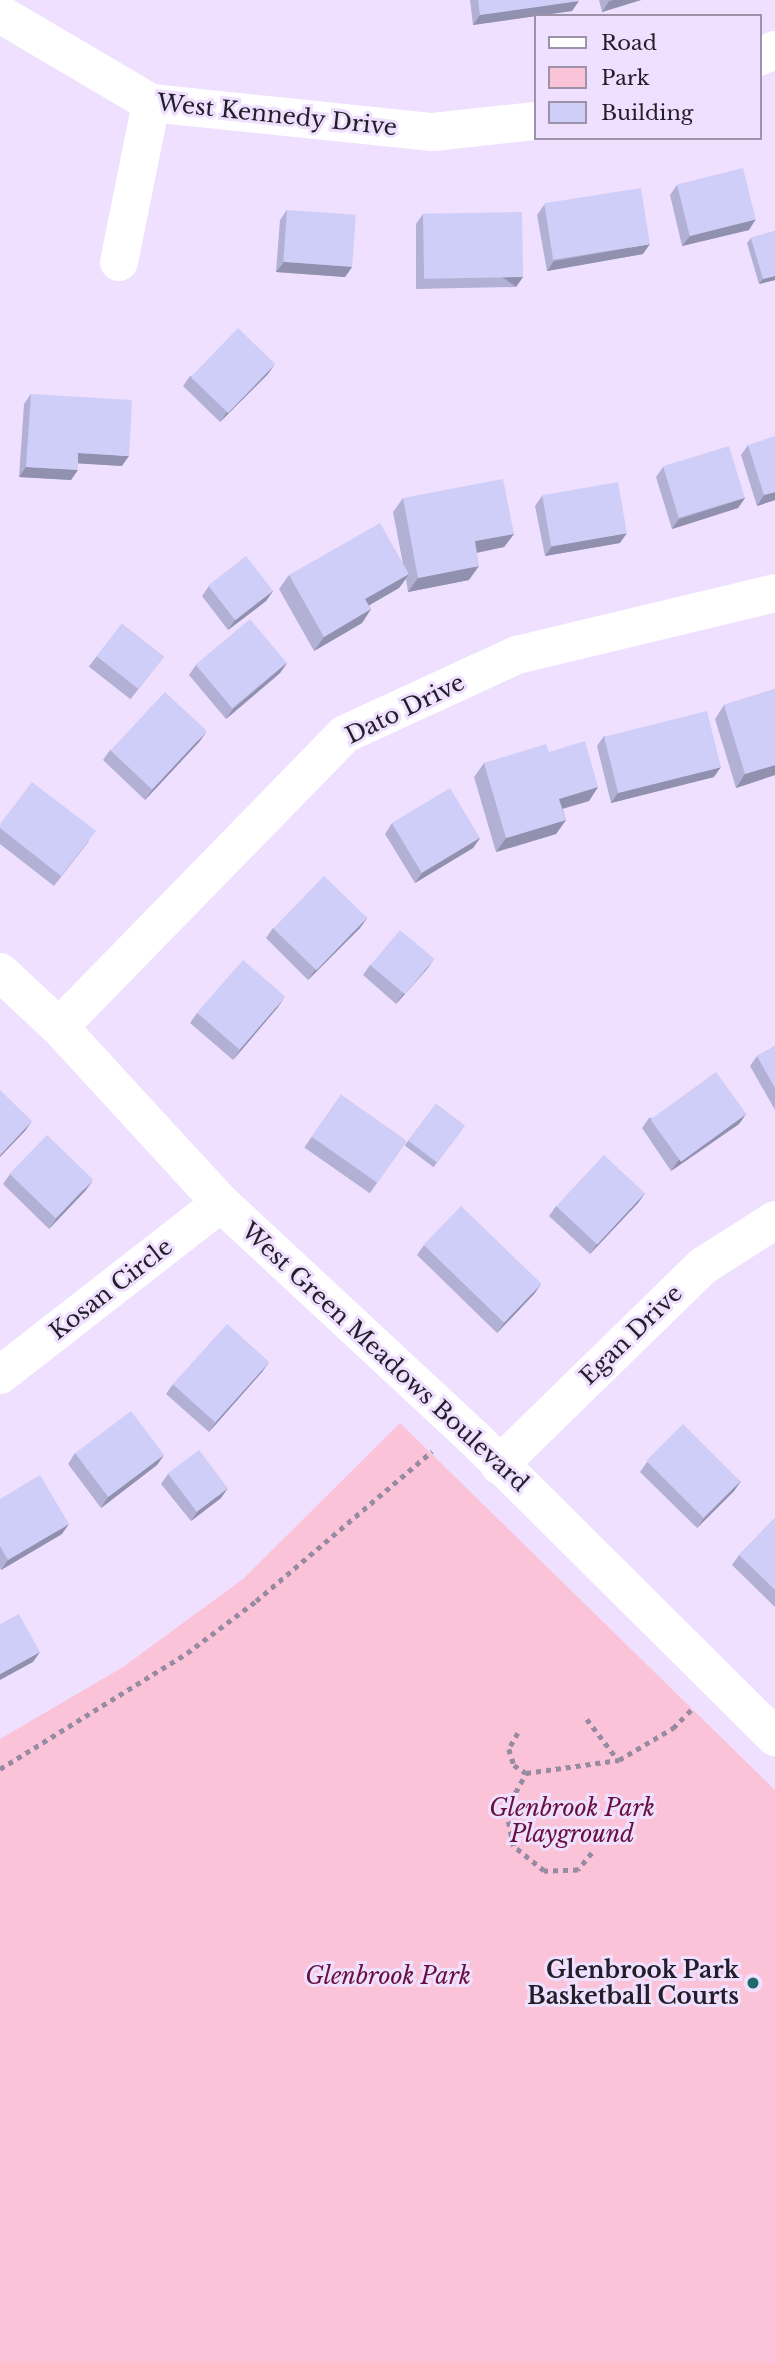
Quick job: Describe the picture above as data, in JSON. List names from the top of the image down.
{
  "streets": {
    "street": [
      "West Kennedy Drive",
      "Dato Drive",
      "Kosan Circle",
      "Egan Drive",
      "West Green Meadows Boulevard"
    ]
  },
  "crossings": [
    ["Dato Drive", "West Green Meadows Boulevard"],
    ["Kosan Circle", "West Green Meadows Boulevard"],
    ["Egan Drive", "West Green Meadows Boulevard"]
  ],
  "parks": ["Glenbrook Park Playground", "Glenbrook Park"],
  "places": ["Glenbrook Park Basketball Courts"],
  "legend": ["Road", "Park", "Building"]
}
